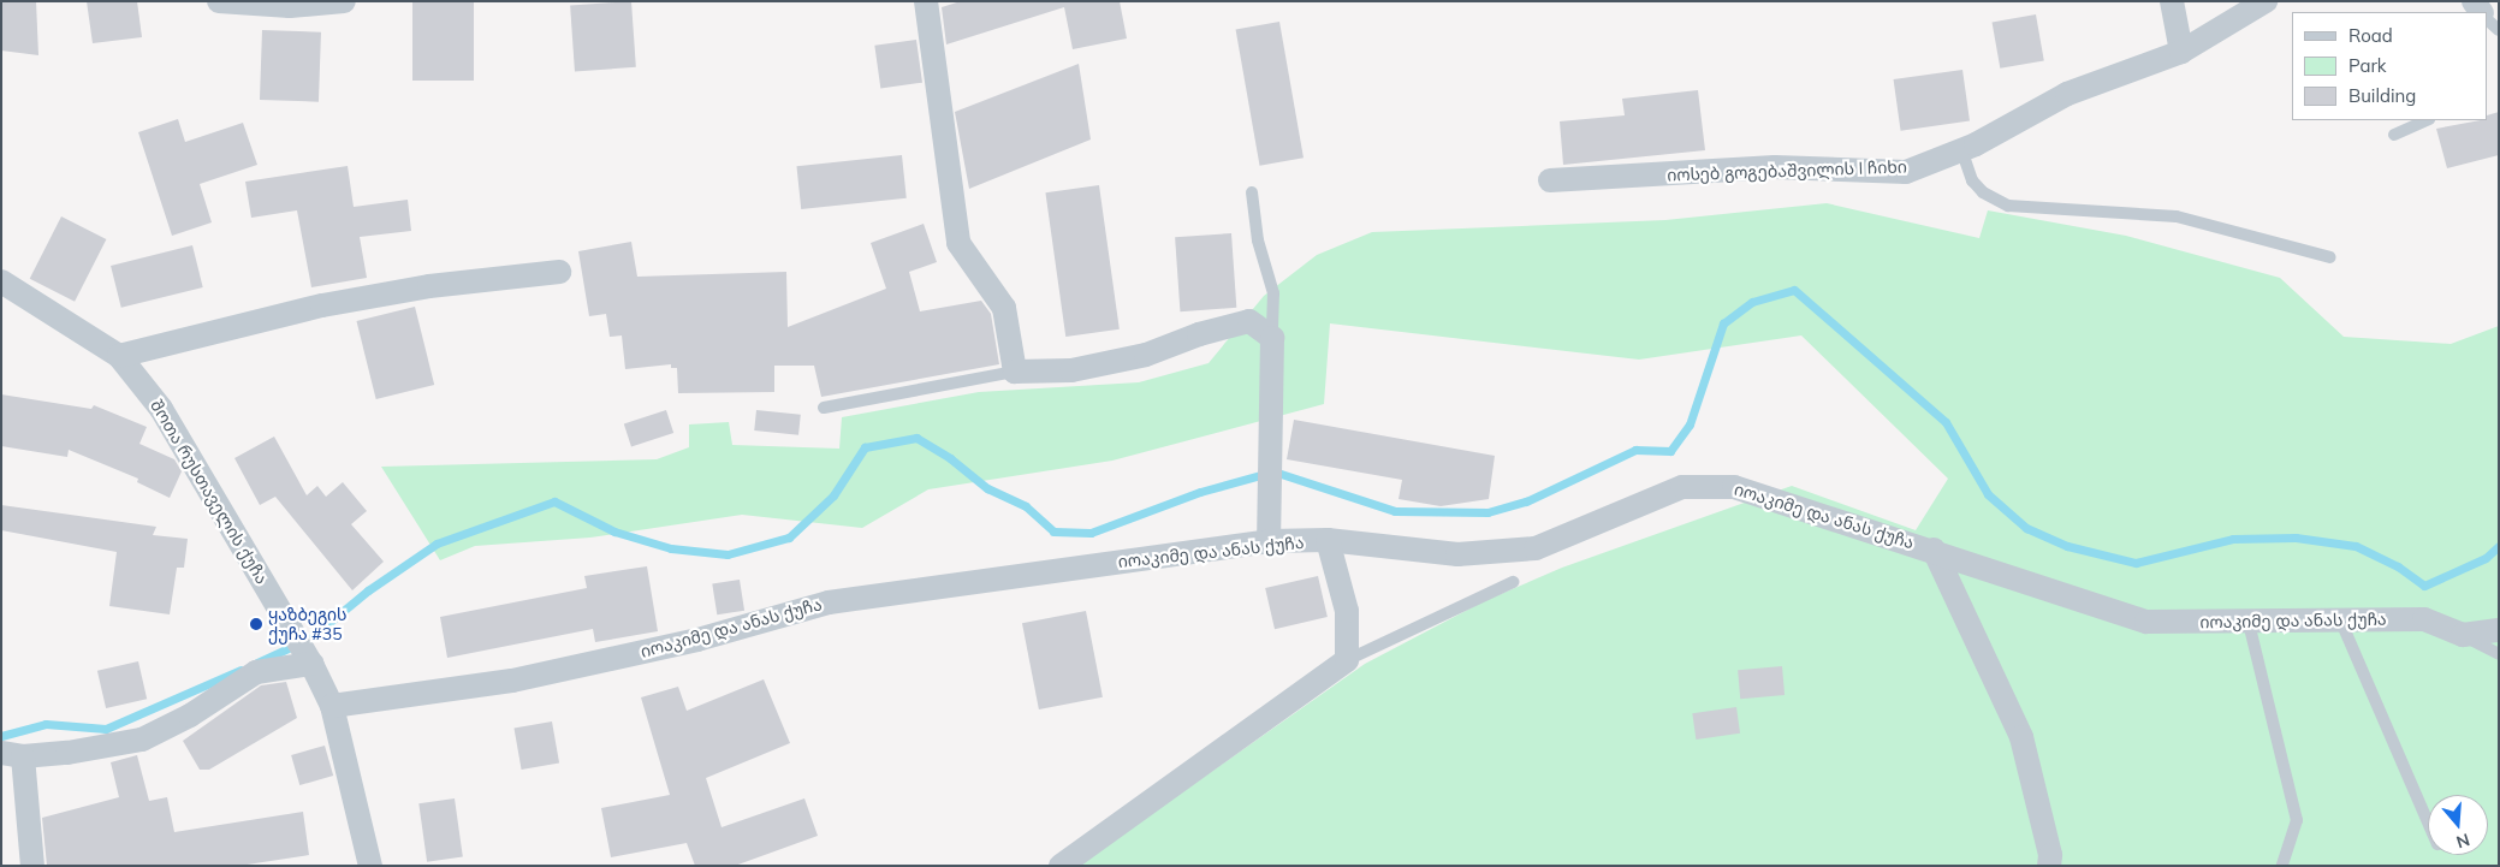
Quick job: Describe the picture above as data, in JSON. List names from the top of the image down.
{
  "streets": {
    "street": ["იოსებ გოგებაშვილის I ჩიხი", "შოთა რუსთაველის ქუჩა", "იოაკიმე და ანას ქუჩა"]
  },
  "crossings": [
    ["შოთა რუსთაველის ქუჩა", "იოაკიმე და ანას ქუჩა"]
  ],
  "places": ["ყაზბეგის ქუჩა #35"],
  "legend": ["Road", "Park", "Building"],
  "north": "bottom"
}
